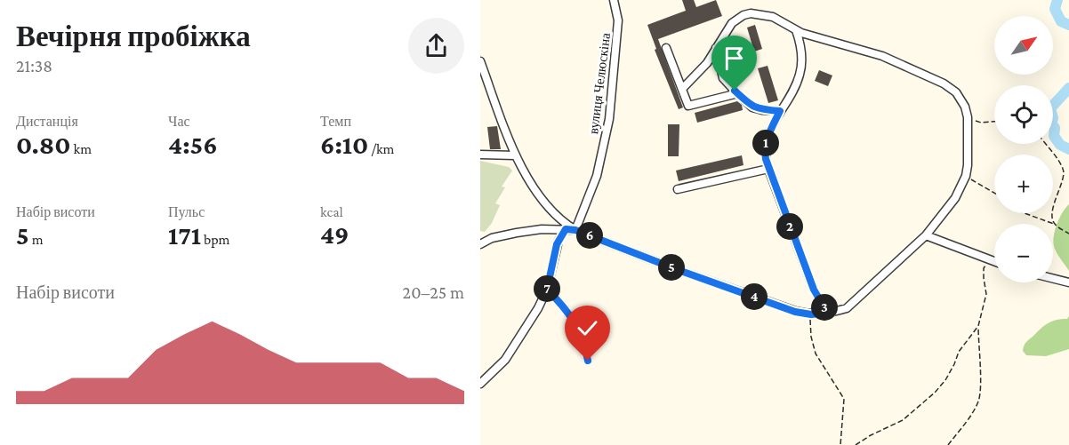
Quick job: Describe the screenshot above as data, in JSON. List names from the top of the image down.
{
  "streets": {
    "street": ["вулиця Челюскіна"]
  },
  "north": "top right",
  "page": {
    "heading": ["Вечірня пробіжка", "21:38"],
    "map_buttons": ["+", "−"],
    "stats": [
      ["Дистанція", "0.80 km"],
      ["Час", "4:56"],
      ["Темп", "6:10 /km"],
      ["Набір висоти", "5 m"],
      ["Пульс", "171 bpm"],
      ["kcal", "49"]
    ],
    "pins": [
      "1",
      "2",
      "6",
      "5",
      "7",
      "4",
      "3"
    ],
    "chart": ["Набір висоти", "20–25 m"]
  }
}
